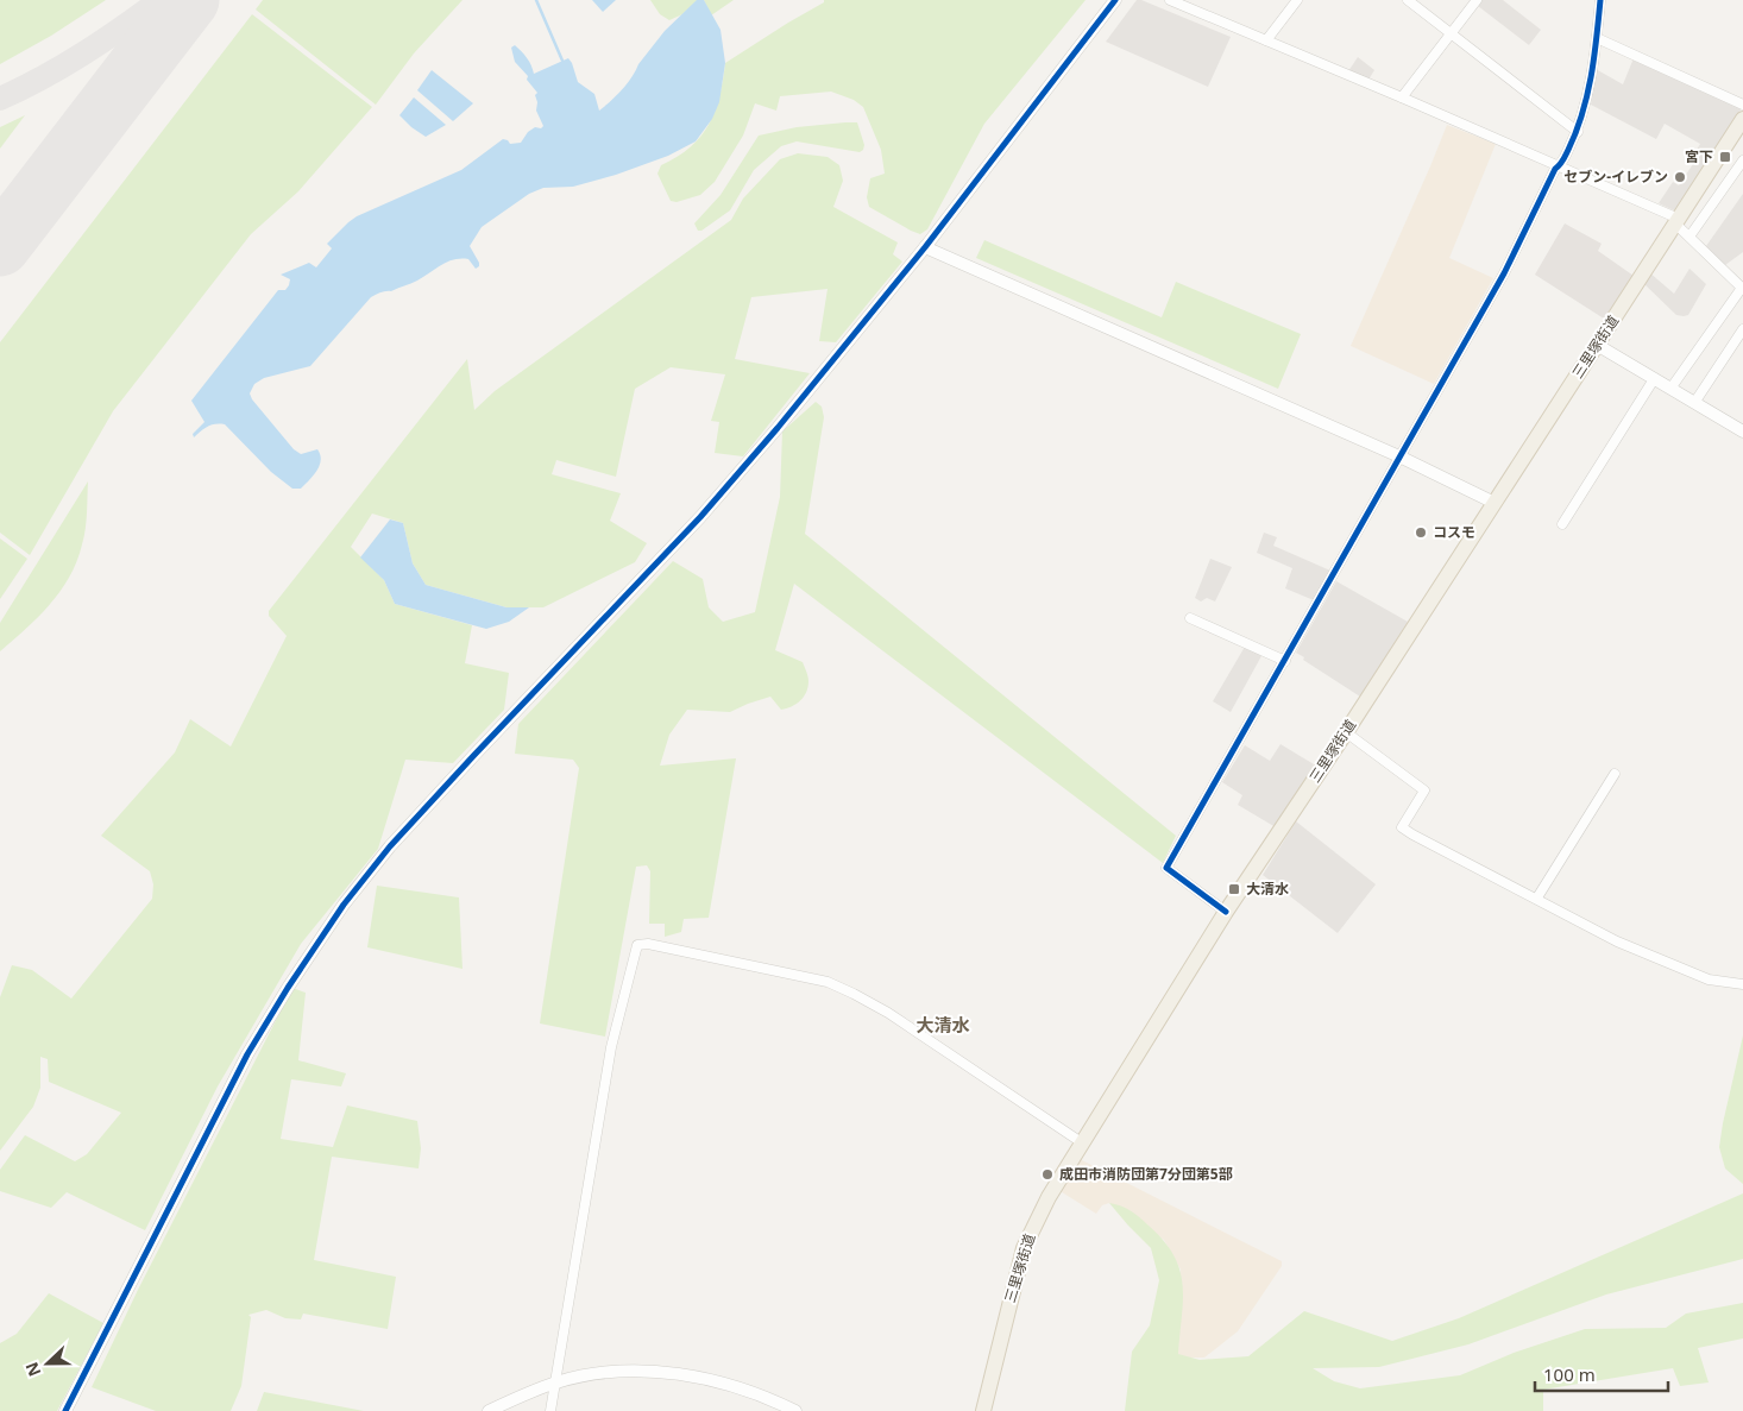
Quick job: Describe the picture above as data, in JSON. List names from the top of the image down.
{
  "streets": {
    "main road": ["三里塚街道"]
  },
  "districts": ["大清水"],
  "places": {
    "transit": ["宮下", "大清水"],
    "other": ["セブン-イレブン", "コスモ", "成田市消防団第7分団第5部"]
  },
  "scale_bar": "100 m",
  "north": "left"
}
